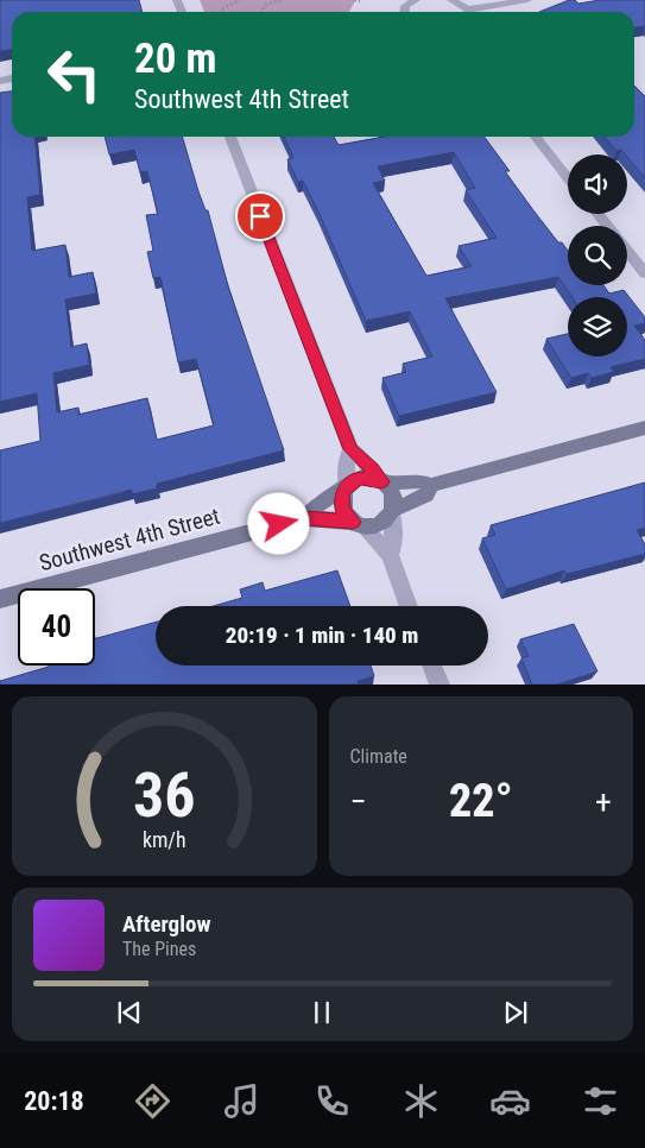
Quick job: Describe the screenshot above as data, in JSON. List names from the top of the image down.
{
  "streets": {
    "street": ["Southwest 4th Street"]
  },
  "page": {
    "turn": ["20 m", "Southwest 4th Street"],
    "limit": "40",
    "trip": "20:19 · 1 min · 140 m",
    "tile": "Climate",
    "heat": ["−", "22°", "+"],
    "song": ["Afterglow", "The Pines"],
    "tabs": "20:18",
    "gauge": ["36", "km/h"]
  }
}
